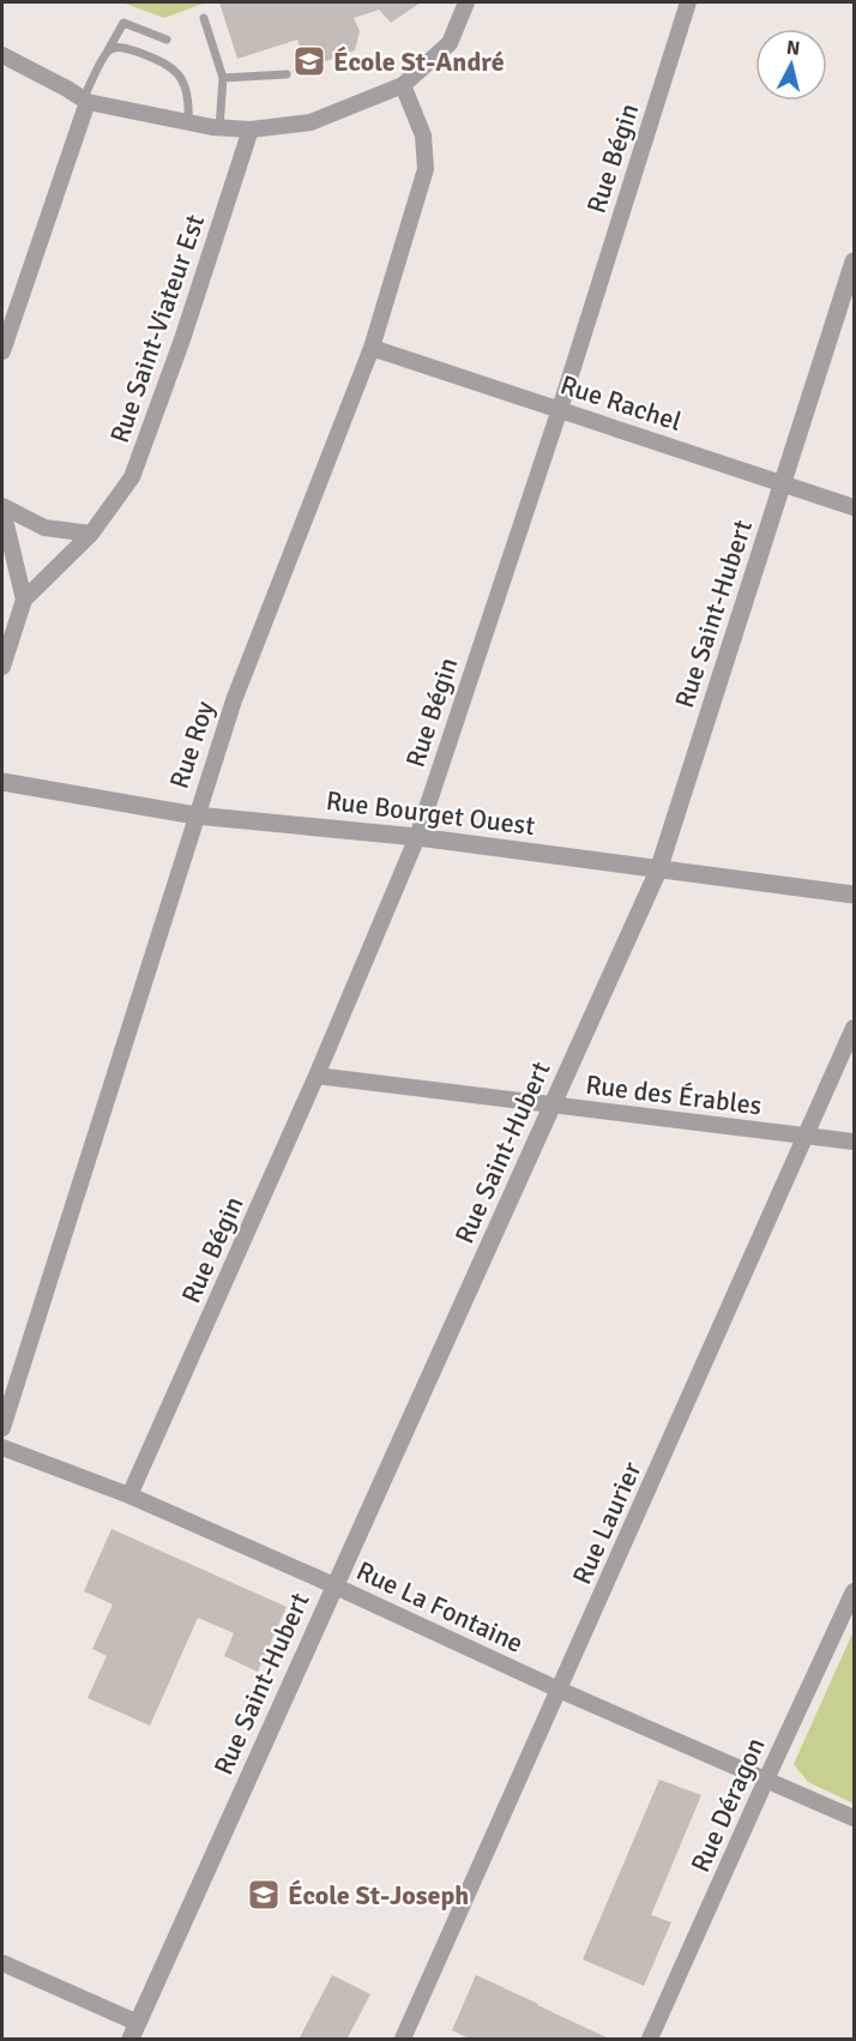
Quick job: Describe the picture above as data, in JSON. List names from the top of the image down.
{
  "streets": {
    "street": [
      "Rue Bégin",
      "Rue Saint-Viateur Est",
      "Rue Rachel",
      "Rue Saint-Hubert",
      "Rue Roy",
      "Rue Bourget Ouest",
      "Rue des Érables",
      "Rue Laurier",
      "Rue La Fontaine",
      "Rue Déragon"
    ]
  },
  "crossings": [
    ["Rue Bégin", "Rue Rachel"],
    ["Rue Bégin", "Rue Bourget Ouest"],
    ["Rue Bégin", "Rue des Érables"],
    ["Rue Bégin", "Rue La Fontaine"],
    ["Rue Rachel", "Rue Saint-Hubert"],
    ["Rue Rachel", "Rue Roy"],
    ["Rue Saint-Hubert", "Rue Bourget Ouest"],
    ["Rue Saint-Hubert", "Rue des Érables"],
    ["Rue Saint-Hubert", "Rue La Fontaine"],
    ["Rue Roy", "Rue Bourget Ouest"],
    ["Rue des Érables", "Rue Laurier"],
    ["Rue Laurier", "Rue La Fontaine"],
    ["Rue La Fontaine", "Rue Déragon"]
  ],
  "places": {
    "school or university": ["École St-André", "École St-Joseph"]
  },
  "north": "top"
}
